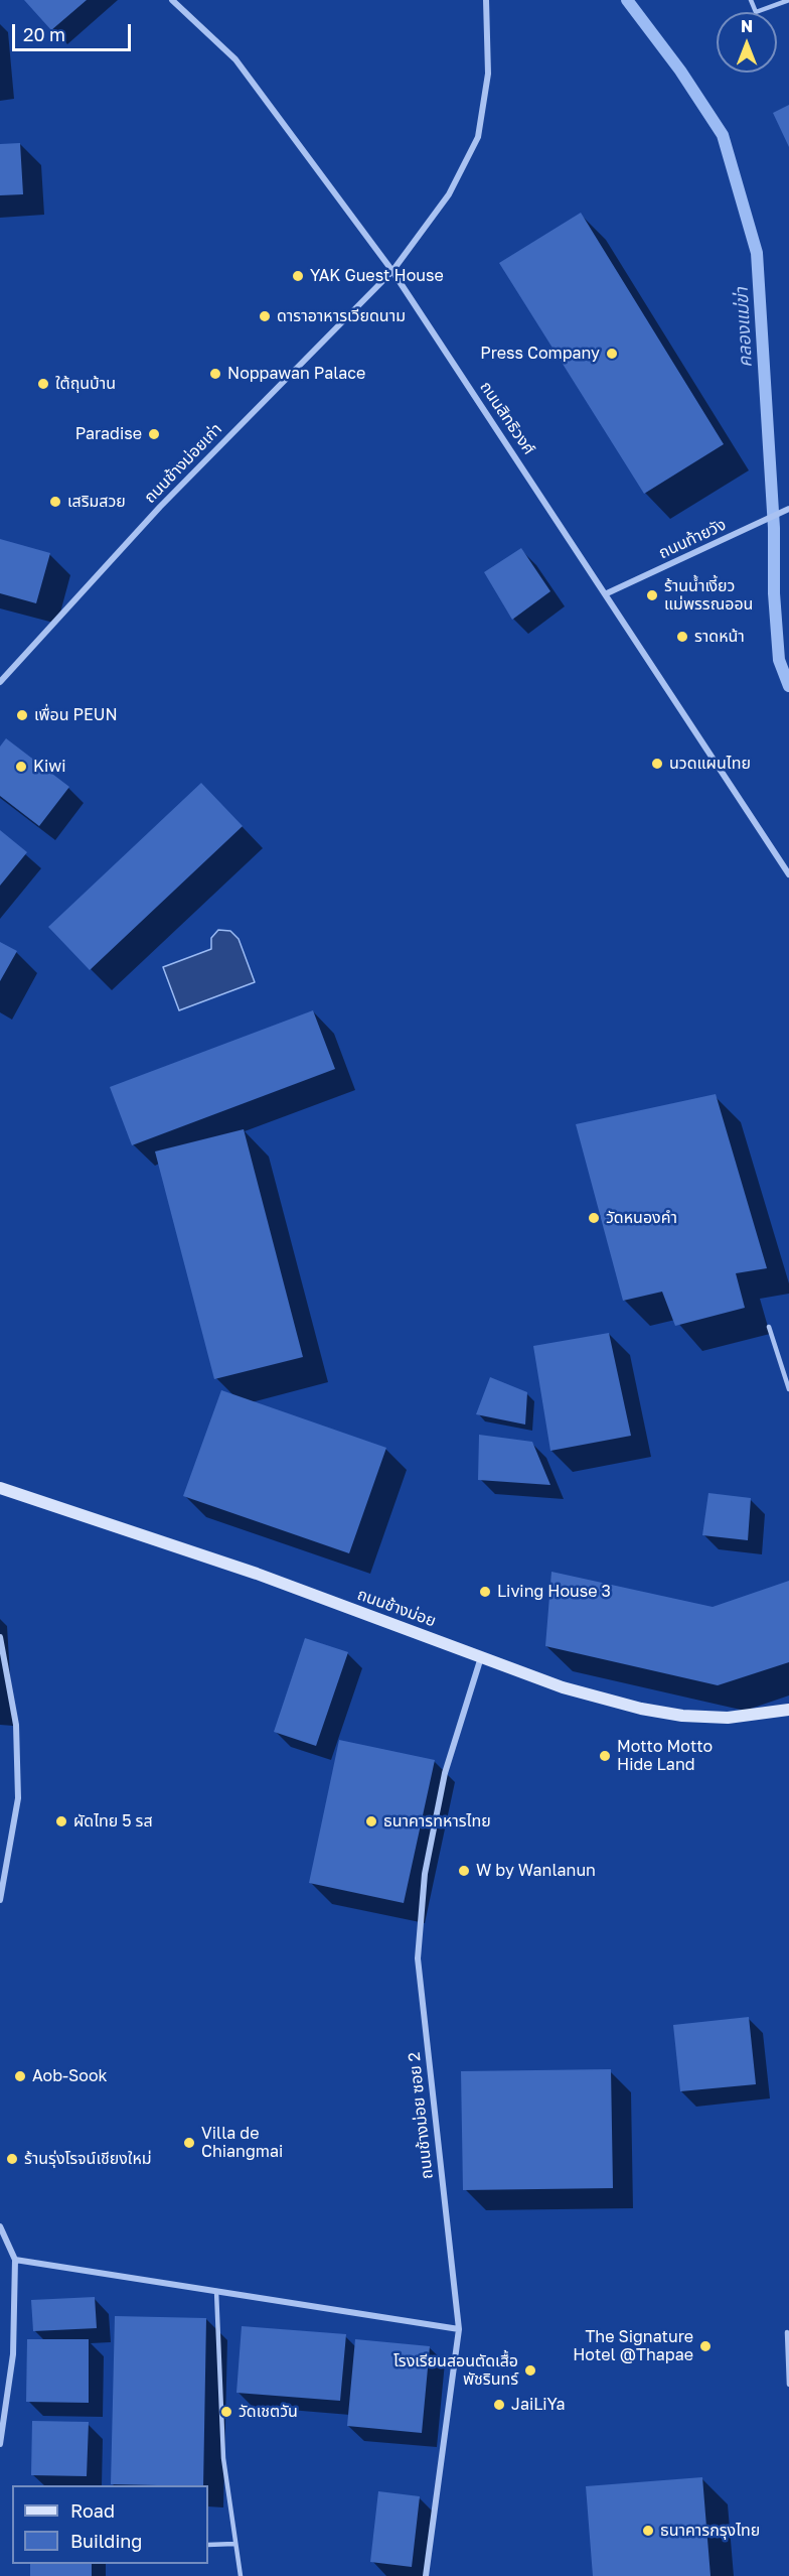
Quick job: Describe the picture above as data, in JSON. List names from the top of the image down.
{
  "streets": {
    "street": [
      "ถนนสิทธิวงศ์",
      "ถนนช้างม่อยเก่า",
      "ถนนท้ายวัง",
      "ถนนช้างม่อย",
      "ถนนช้างม่อย ซอย 2"
    ]
  },
  "crossings": [
    ["ถนนสิทธิวงศ์", "ถนนช้างม่อยเก่า"],
    ["ถนนสิทธิวงศ์", "ถนนท้ายวัง"],
    ["ถนนช้างม่อย", "ถนนช้างม่อย ซอย 2"]
  ],
  "water": ["คลองแม่ข่า"],
  "places": [
    "YAK Guest House",
    "ดาราอาหารเวียดนาม",
    "Press Company",
    "Noppawan Palace",
    "ใต้ถุนบ้าน",
    "Paradise",
    "เสริมสวย",
    "ร้านน้ำเงี้ยว แม่พรรณออน",
    "ราดหน้า",
    "เพื่อน PEUN",
    "นวดแผนไทย",
    "Kiwi",
    "วัดหนองคำ",
    "Living House 3",
    "Motto Motto Hide Land",
    "ผัดไทย 5 รส",
    "ธนาคารทหารไทย",
    "W by Wanlanun",
    "Aob-Sook",
    "Villa de Chiangmai",
    "ร้านรุ่งโรจน์เชียงใหม่",
    "The Signature Hotel @Thapae",
    "โรงเรียนสอนตัดเสื้อ พัชรินทร์",
    "JaiLiYa",
    "วัดเชตวัน",
    "ธนาคารกรุงไทย"
  ],
  "legend": ["Road", "Building"],
  "scale_bar": "20 m",
  "north": "top"
}
